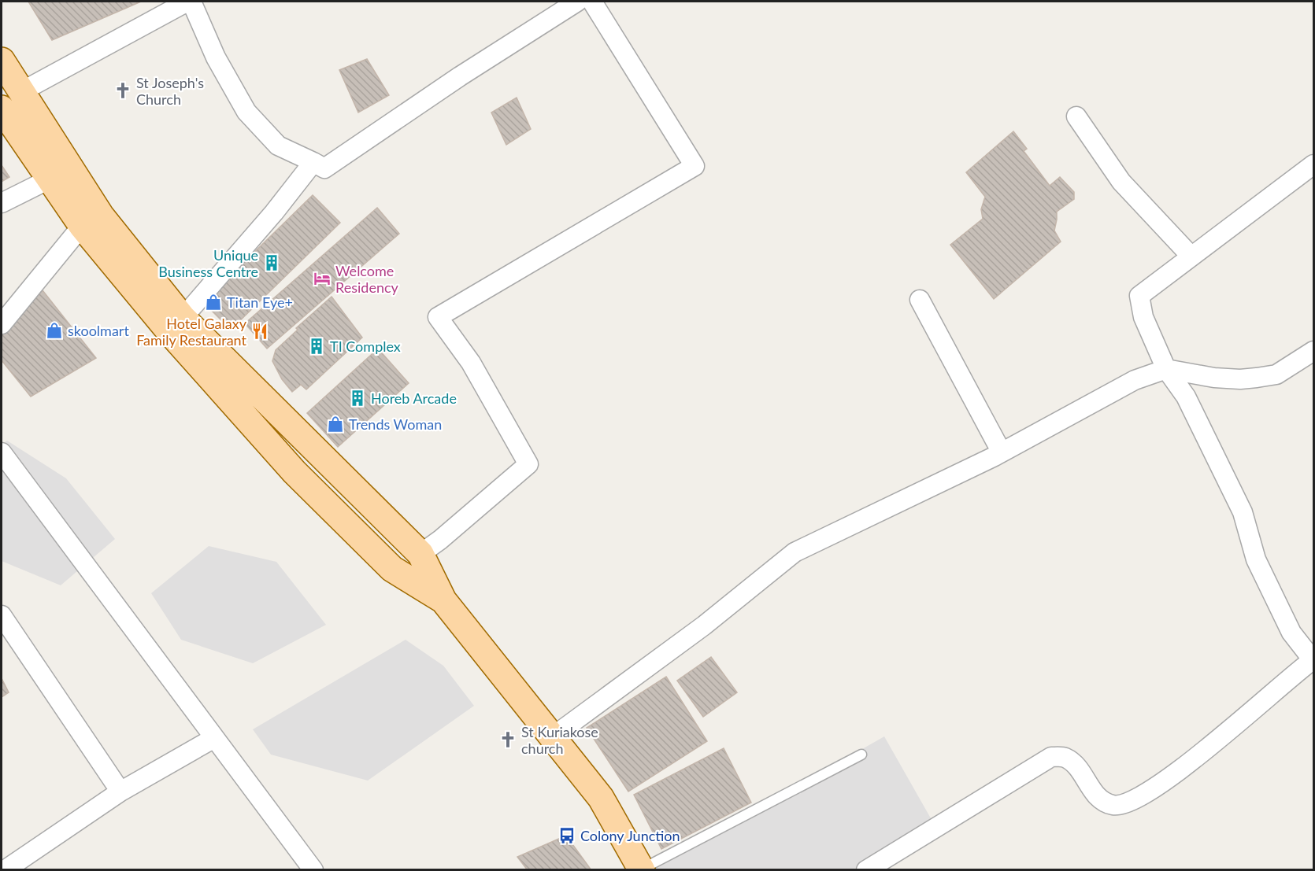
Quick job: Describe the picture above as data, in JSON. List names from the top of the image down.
{
  "places": {
    "church": ["St Joseph's Church", "St Kuriakose church"],
    "building": ["Unique Business Centre", "TI Complex", "Horeb Arcade"],
    "hotel": ["Welcome Residency"],
    "shop": ["Titan Eye+", "skoolmart", "Trends Woman"],
    "restaurant": ["Hotel Galaxy Family Restaurant"],
    "bus stop": ["Colony Junction"]
  }
}
